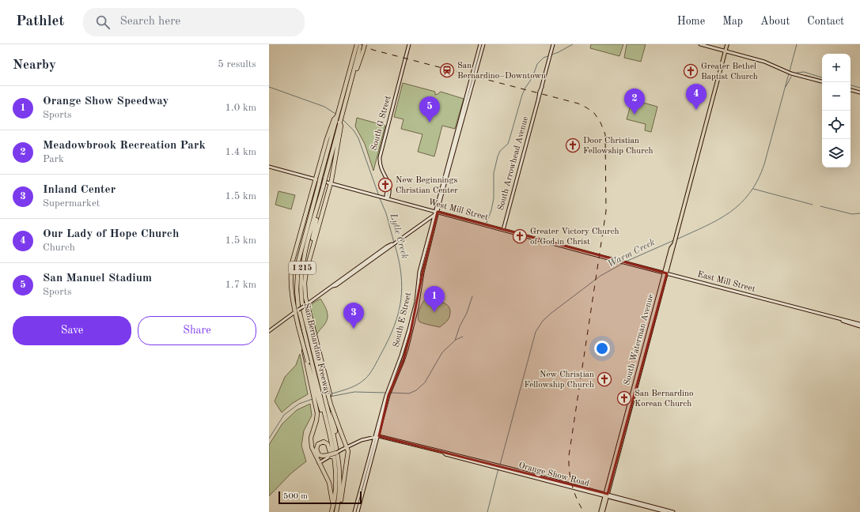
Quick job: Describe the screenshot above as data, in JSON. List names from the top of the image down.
{
  "streets": {
    "highway": ["I 215", "San Bernardino Freeway"],
    "main road": [
      "South G Street",
      "South Arrowhead Avenue",
      "West Mill Street",
      "East Mill Street",
      "South E Street",
      "South Waterman Avenue",
      "Orange Show Road"
    ]
  },
  "crossings": [
    ["South G Street", "West Mill Street"],
    ["South Arrowhead Avenue", "West Mill Street"],
    ["West Mill Street", "East Mill Street"],
    ["West Mill Street", "South E Street"],
    ["East Mill Street", "South Waterman Avenue"],
    ["South E Street", "Orange Show Road"],
    ["South Waterman Avenue", "Orange Show Road"]
  ],
  "water": ["Lytle Creek", "Warm Creek"],
  "places": {
    "station": ["San Bernardino–Downtown"],
    "church": [
      "Greater Bethel Baptist Church",
      "Door Christian Fellowship Church",
      "New Beginnings Christian Center",
      "Greater Victory Church of God in Christ",
      "New Christian Fellowship Church",
      "San Bernardino Korean Church"
    ]
  },
  "scale_bar": "500 m",
  "page": {
    "header": "Pathlet",
    "search": "Search here",
    "nav": [
      "Home",
      "Map",
      "About",
      "Contact"
    ],
    "heading": ["Nearby", "5 results"],
    "map_buttons": ["+", "−"],
    "pins": [
      "4",
      "2",
      "5",
      "1",
      "3"
    ],
    "list": [
      {
        "mark": "1",
        "name": "Orange Show Speedway",
        "note": "Sports",
        "value": "1.0 km"
      },
      {
        "mark": "2",
        "name": "Meadowbrook Recreation Park",
        "note": "Park",
        "value": "1.4 km"
      },
      {
        "mark": "3",
        "name": "Inland Center",
        "note": "Supermarket",
        "value": "1.5 km"
      },
      {
        "mark": "4",
        "name": "Our Lady of Hope Church",
        "note": "Church",
        "value": "1.5 km"
      },
      {
        "mark": "5",
        "name": "San Manuel Stadium",
        "note": "Sports",
        "value": "1.7 km"
      }
    ],
    "buttons": ["Save", "Share"],
    "scale": "500 m"
  }
}
